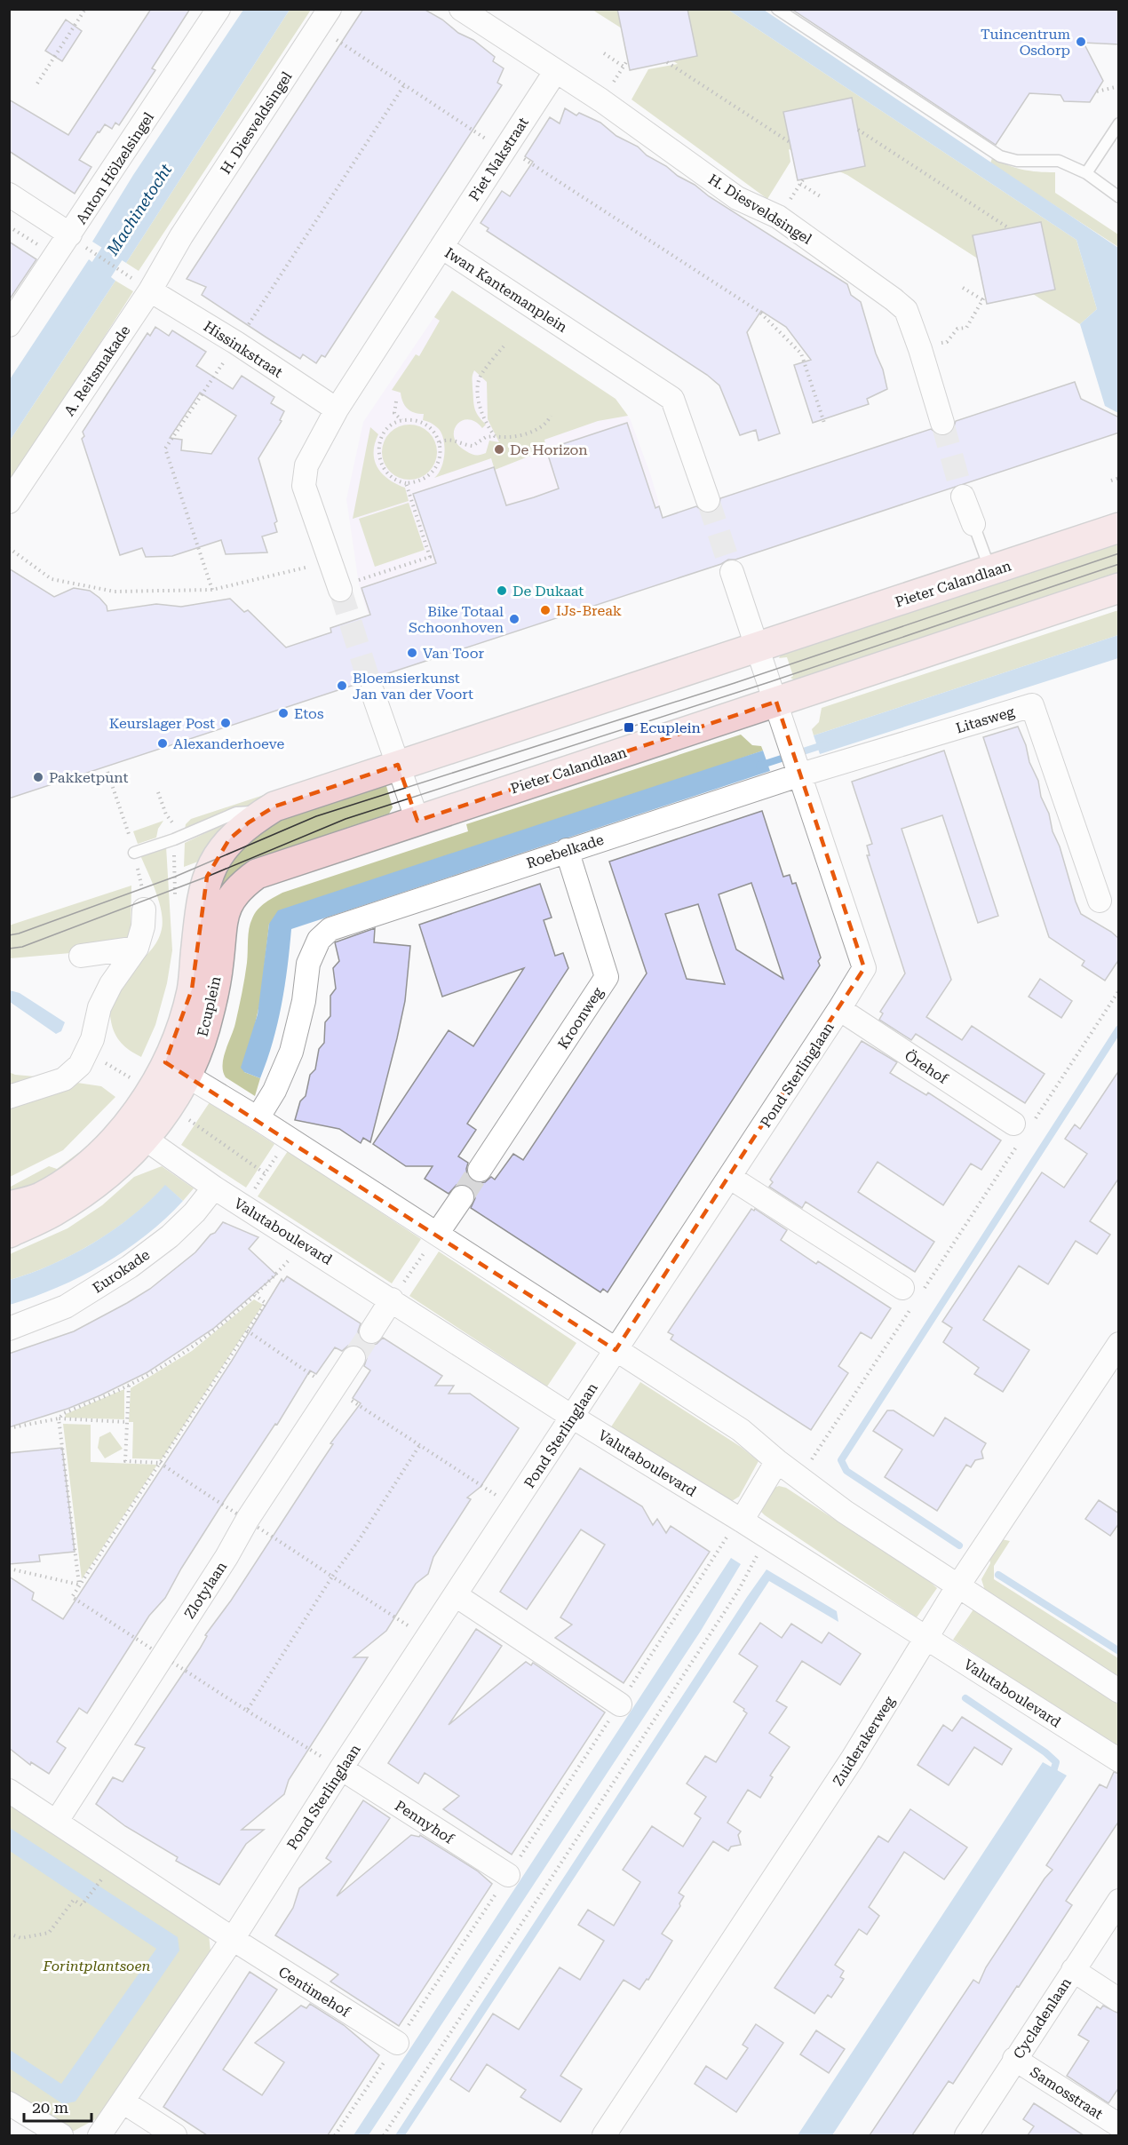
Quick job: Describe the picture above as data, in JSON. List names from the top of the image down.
{
  "streets": {
    "main road": ["Pieter Calandlaan", "Ecuplein"],
    "street": [
      "H. Diesveldsingel",
      "Piet Nakstraat",
      "Anton Hölzelsingel",
      "Iwan Kantemanplein",
      "Hissinkstraat",
      "A. Reitsmakade",
      "Litasweg",
      "Roebelkade",
      "Kroonweg",
      "Örehof",
      "Pond Sterlinglaan",
      "Valutaboulevard",
      "Eurokade",
      "Zlotylaan",
      "Zuiderakerweg",
      "Pennyhof",
      "Centimehof",
      "Cycladenlaan",
      "Samosstraat"
    ]
  },
  "crossings": [
    ["H. Diesveldsingel", "Piet Nakstraat"],
    ["H. Diesveldsingel", "A. Reitsmakade"],
    ["Piet Nakstraat", "Iwan Kantemanplein"],
    ["Iwan Kantemanplein", "Hissinkstraat"],
    ["Hissinkstraat", "A. Reitsmakade"],
    ["Pieter Calandlaan", "Ecuplein"],
    ["Pieter Calandlaan", "Pond Sterlinglaan"],
    ["Litasweg", "Roebelkade"],
    ["Litasweg", "Pond Sterlinglaan"],
    ["Roebelkade", "Kroonweg"],
    ["Roebelkade", "Pond Sterlinglaan"],
    ["Ecuplein", "Valutaboulevard"],
    ["Örehof", "Pond Sterlinglaan"],
    ["Pond Sterlinglaan", "Valutaboulevard"],
    ["Pond Sterlinglaan", "Pennyhof"],
    ["Pond Sterlinglaan", "Centimehof"],
    ["Valutaboulevard", "Eurokade"],
    ["Valutaboulevard", "Zuiderakerweg"],
    ["Cycladenlaan", "Samosstraat"]
  ],
  "water": ["Machinetocht"],
  "parks": ["Forintplantsoen"],
  "places": {
    "other": [
      "Tuincentrum Osdorp",
      "De Horizon",
      "De Dukaat",
      "IJs-Break",
      "Bike Totaal Schoonhoven",
      "Van Toor",
      "Bloemsierkunst Jan van der Voort",
      "Etos",
      "Keurslager Post",
      "Alexanderhoeve",
      "Pakketpunt"
    ],
    "transit": ["Ecuplein"]
  },
  "scale_bar": "20 m"
}
